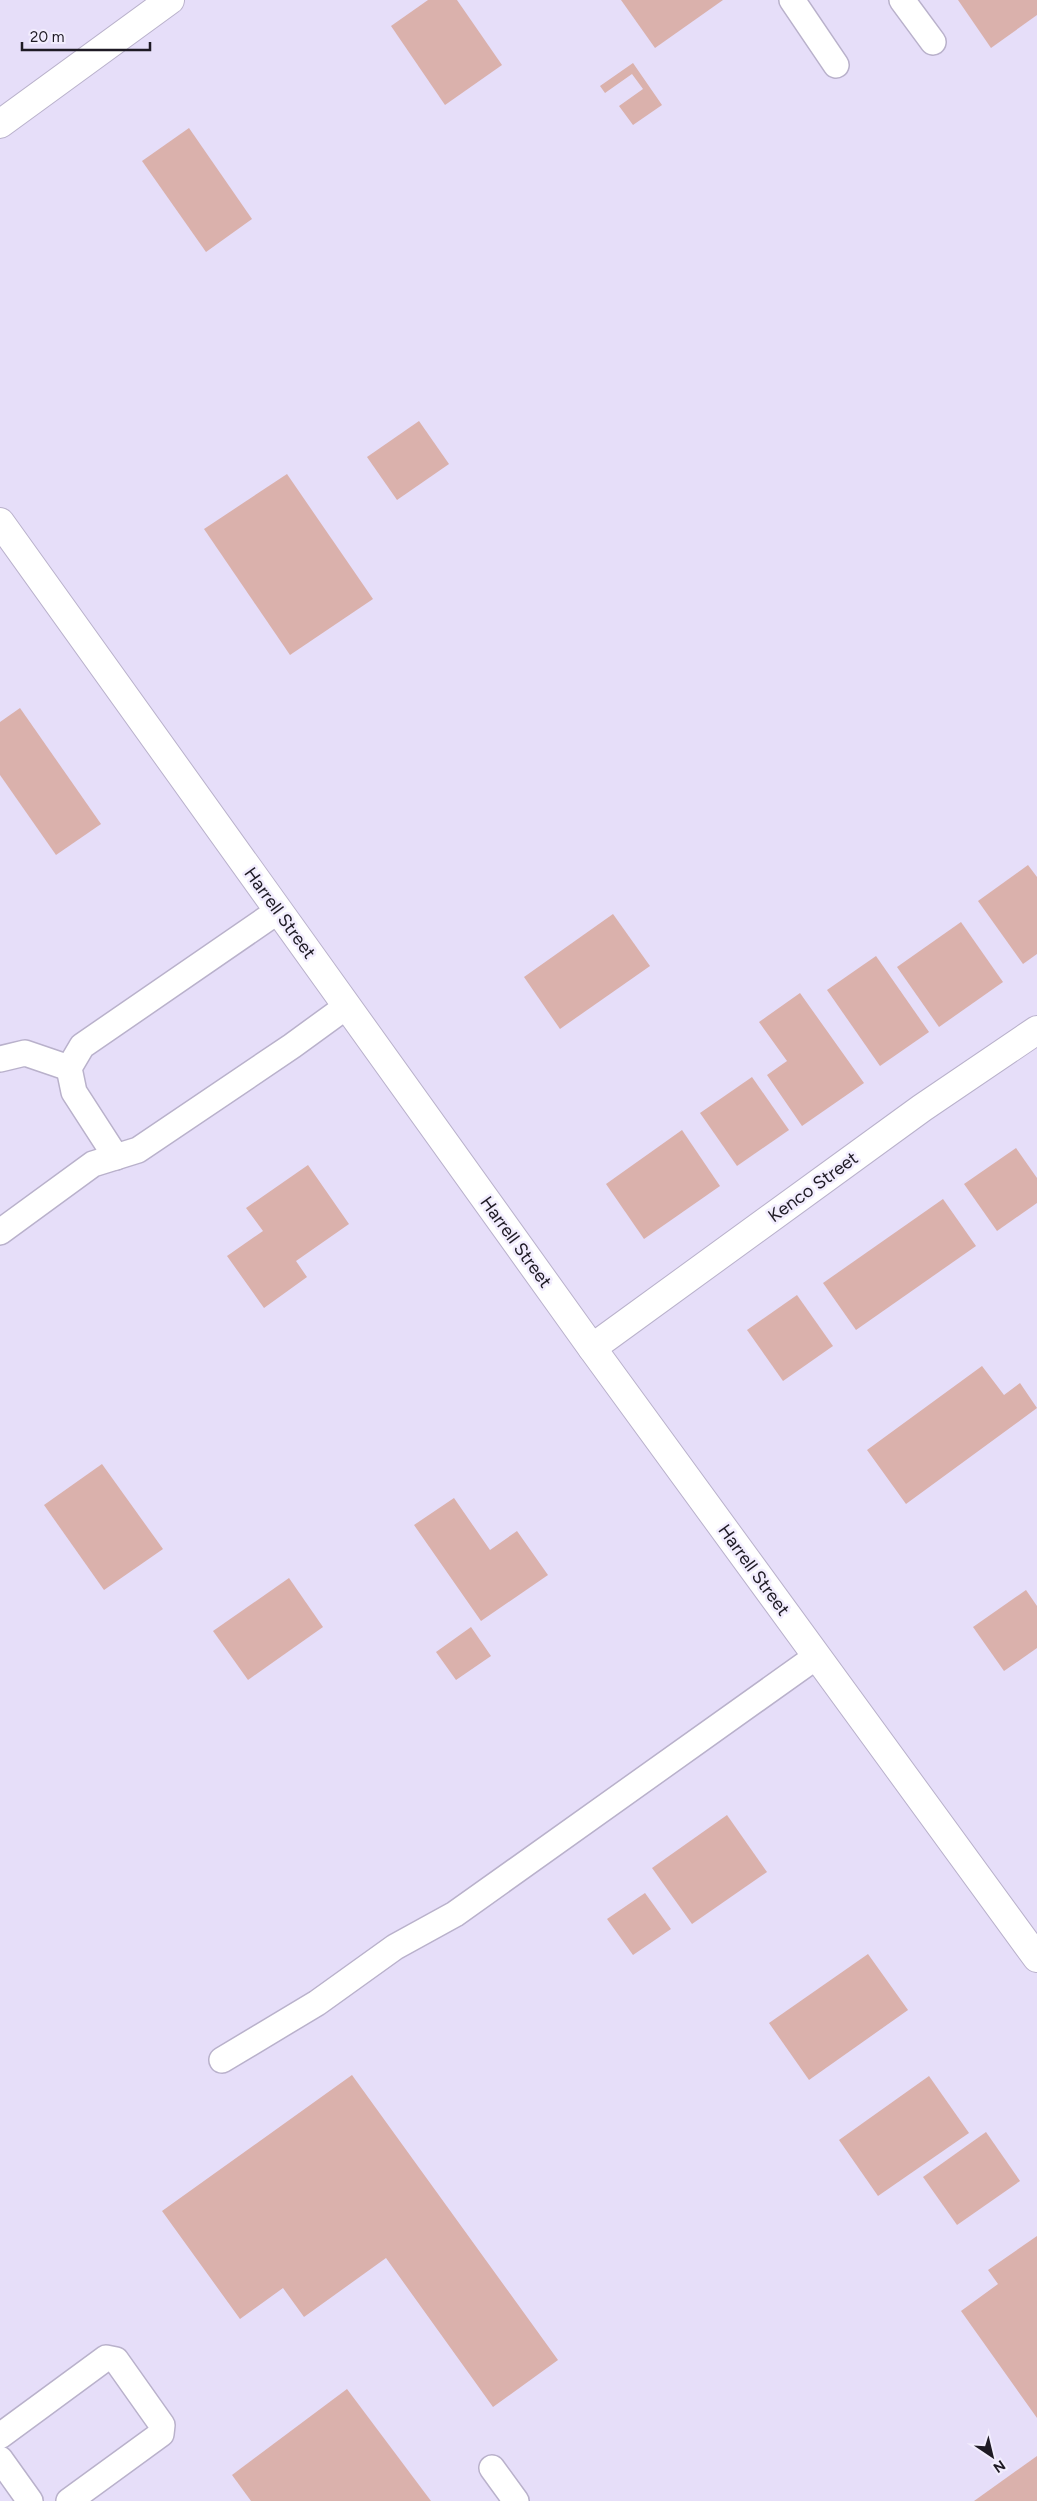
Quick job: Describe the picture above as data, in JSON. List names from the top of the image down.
{
  "streets": {
    "street": ["Harrell Street", "Kenco Street"]
  },
  "crossings": [
    ["Harrell Street", "Kenco Street"]
  ],
  "scale_bar": "20 m",
  "north": "bottom right"
}
